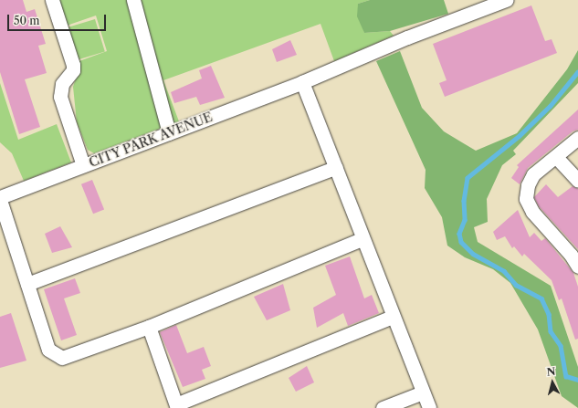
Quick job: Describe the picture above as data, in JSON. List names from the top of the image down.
{
  "streets": {
    "street": ["CITY PARK AVENUE"]
  },
  "scale_bar": "50 m",
  "north": "top"
}
